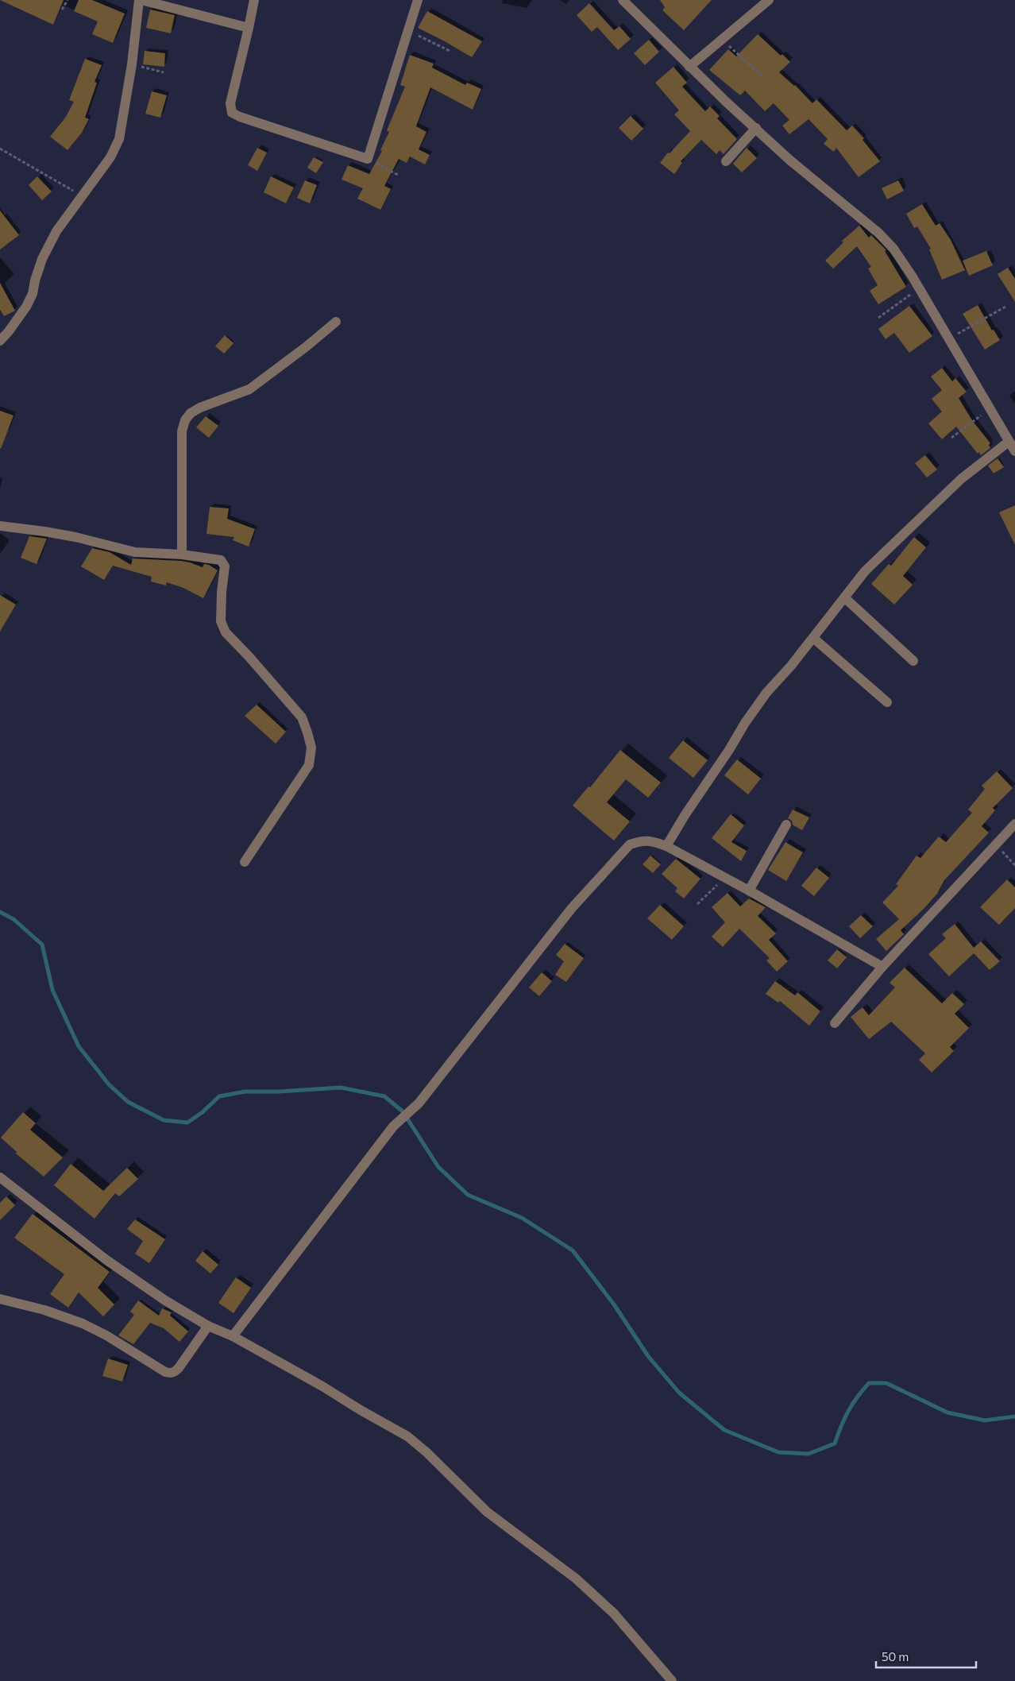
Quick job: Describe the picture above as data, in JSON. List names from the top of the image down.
{
  "scale_bar": "50 m"
}
